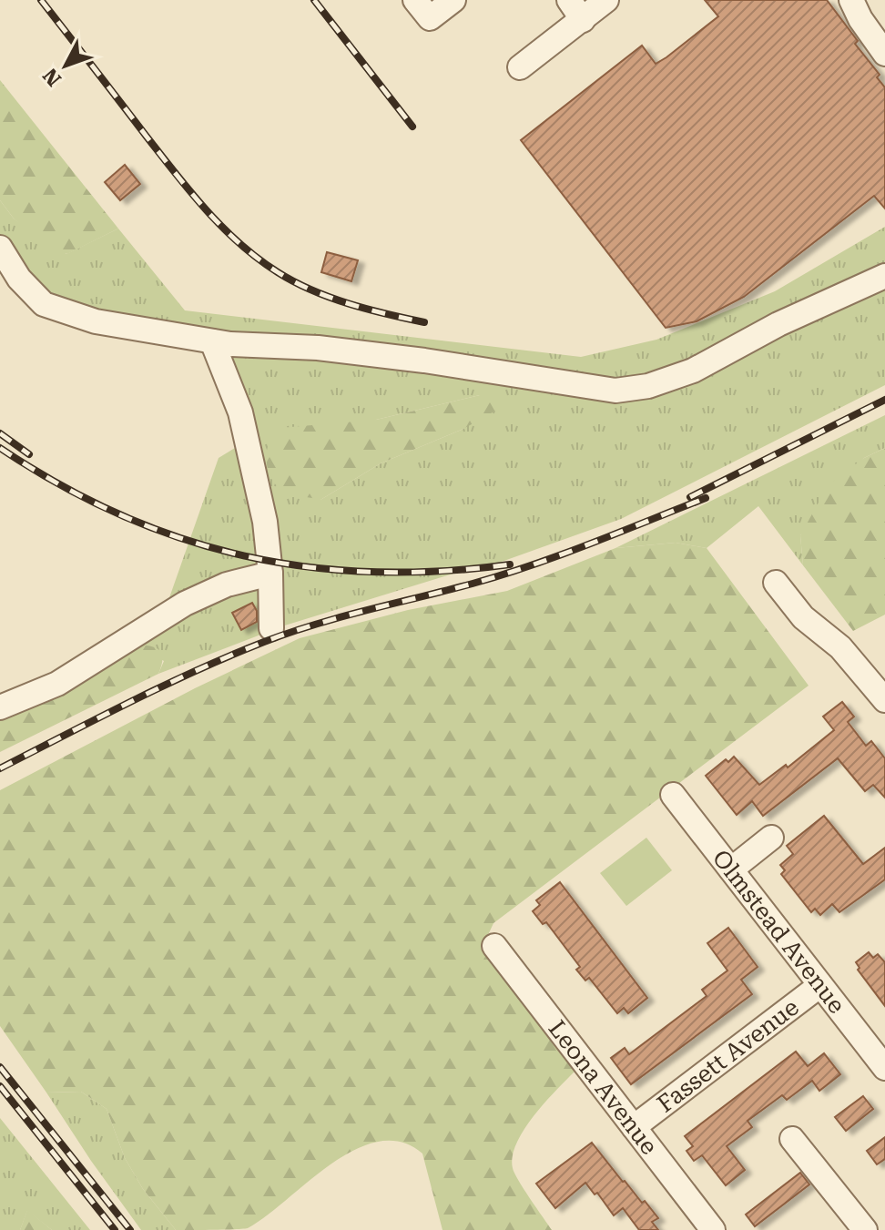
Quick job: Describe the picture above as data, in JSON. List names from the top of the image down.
{
  "streets": {
    "street": ["Olmstead Avenue", "Fassett Avenue", "Leona Avenue"]
  },
  "crossings": [
    ["Olmstead Avenue", "Fassett Avenue"],
    ["Fassett Avenue", "Leona Avenue"]
  ],
  "north": "bottom left"
}
